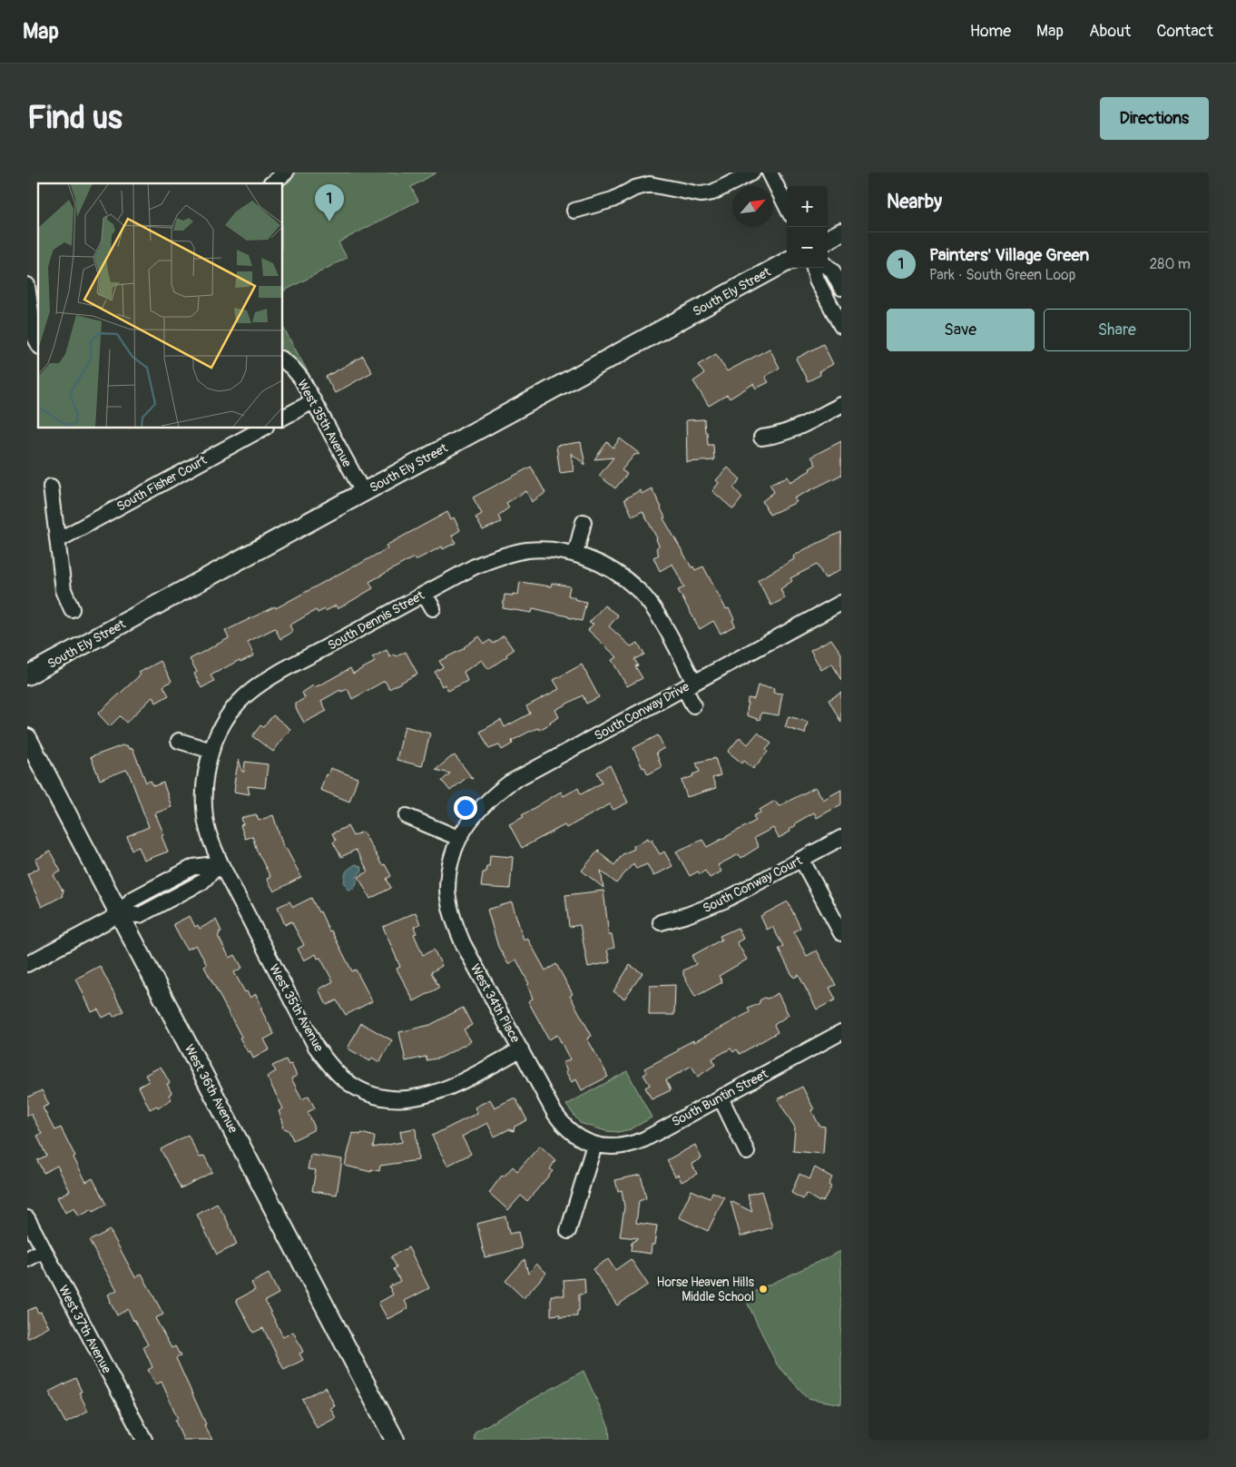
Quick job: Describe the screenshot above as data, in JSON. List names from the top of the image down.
{
  "streets": {
    "street": [
      "South Ely Street",
      "West 35th Avenue",
      "South Fisher Court",
      "South Dennis Street",
      "South Conway Drive",
      "South Conway Court",
      "West 34th Place",
      "West 36th Avenue",
      "South Buntin Street",
      "West 37th Avenue"
    ]
  },
  "crossings": [
    ["South Ely Street", "West 35th Avenue"],
    ["West 35th Avenue", "South Dennis Street"],
    ["West 35th Avenue", "West 34th Place"],
    ["South Dennis Street", "South Conway Drive"],
    ["South Conway Drive", "West 34th Place"],
    ["West 34th Place", "South Buntin Street"]
  ],
  "places": ["Horse Heaven Hills Middle School"],
  "north": "top right",
  "page": {
    "header": "Map",
    "nav": [
      "Home",
      "Map",
      "About",
      "Contact"
    ],
    "buttons": [
      "Directions",
      ["Save", "Share"]
    ],
    "title": "Find us",
    "heading": "Nearby",
    "pins": "1",
    "map_buttons": ["+", "−"],
    "list": [
      {
        "mark": "1",
        "name": "Painters' Village Green",
        "note": "Park · South Green Loop",
        "value": "280 m"
      }
    ]
  }
}
